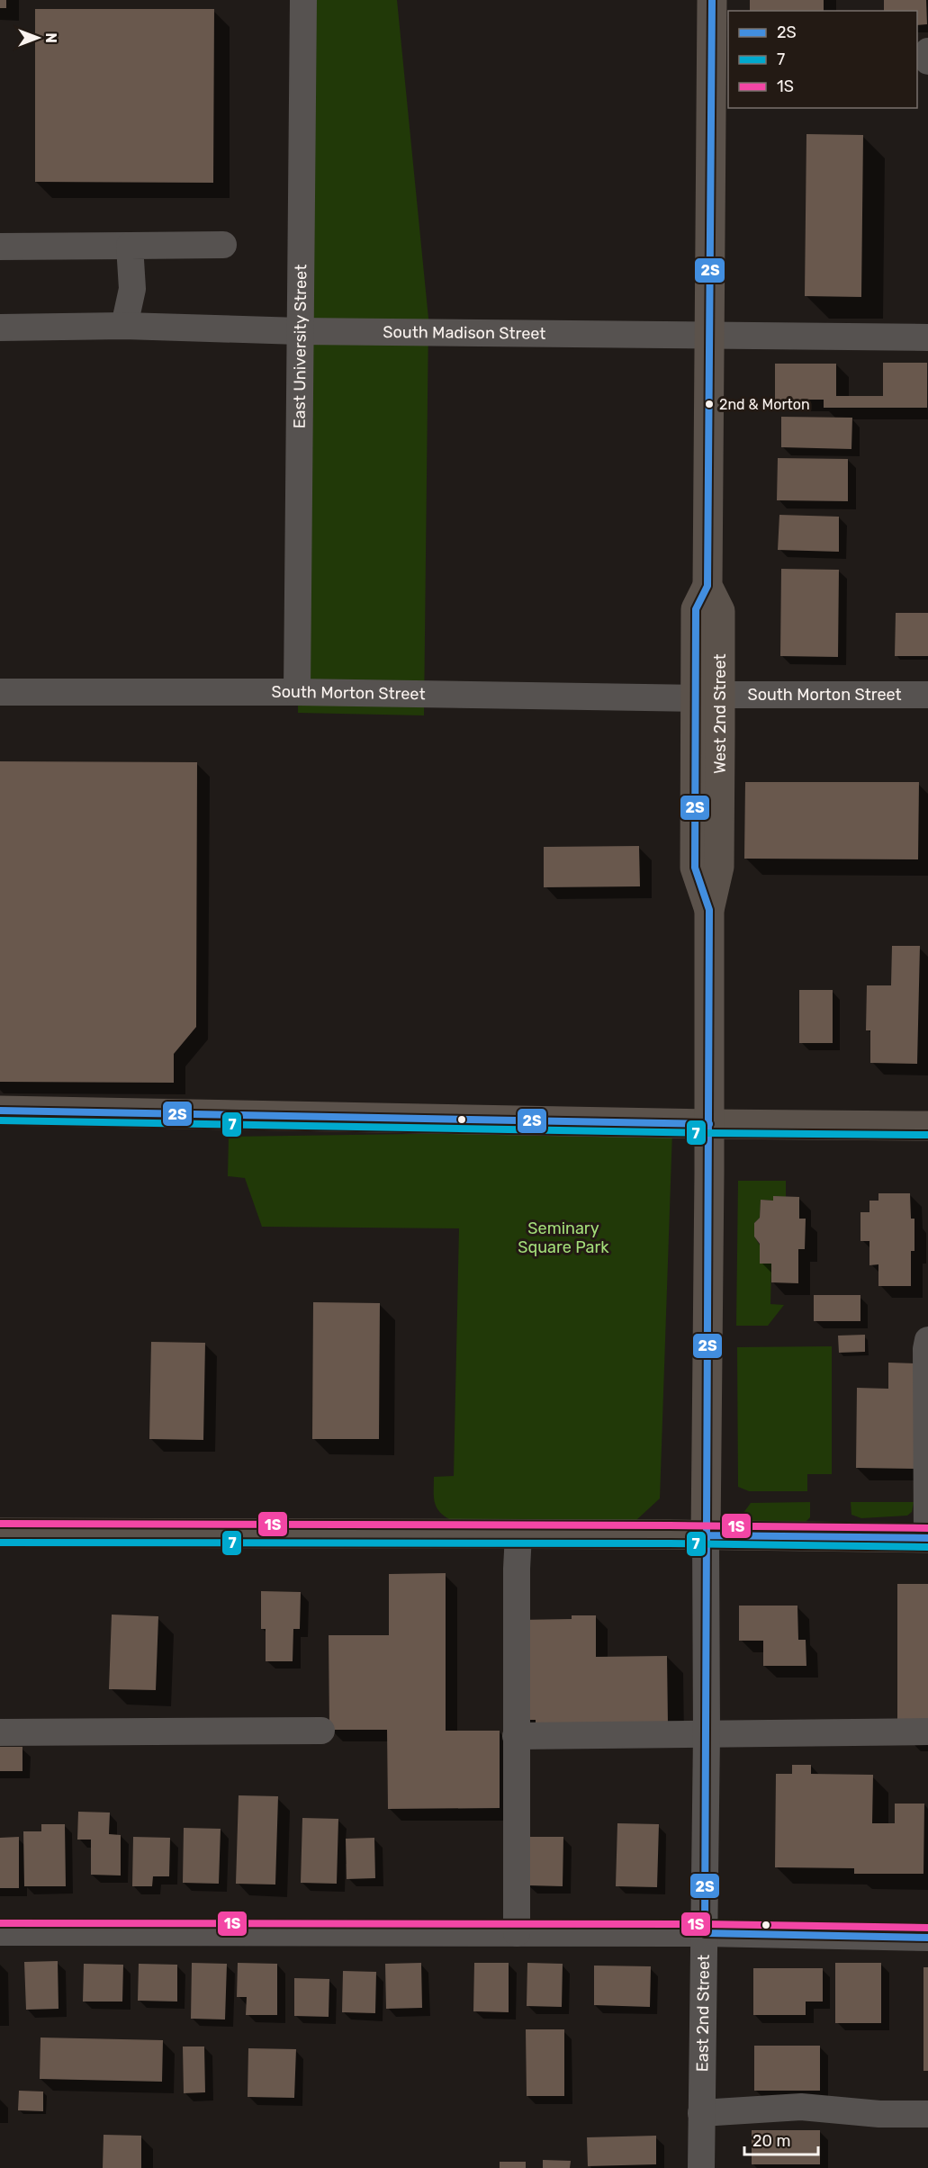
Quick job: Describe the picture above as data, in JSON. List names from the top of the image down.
{
  "streets": {
    "main road": ["West 2nd Street"],
    "street": [
      "South Madison Street",
      "East University Street",
      "South Morton Street",
      "East 2nd Street"
    ]
  },
  "crossings": [
    ["South Madison Street", "East University Street"],
    ["South Madison Street", "West 2nd Street"],
    ["East University Street", "South Morton Street"],
    ["South Morton Street", "West 2nd Street"],
    ["West 2nd Street", "East 2nd Street"]
  ],
  "parks": ["Seminary Square Park"],
  "places": ["2nd & Morton"],
  "lines": ["transit line 2S", "transit line 7", "transit line 1S"],
  "legend": ["2S", "7", "1S"],
  "scale_bar": "20 m",
  "north": "right"
}
